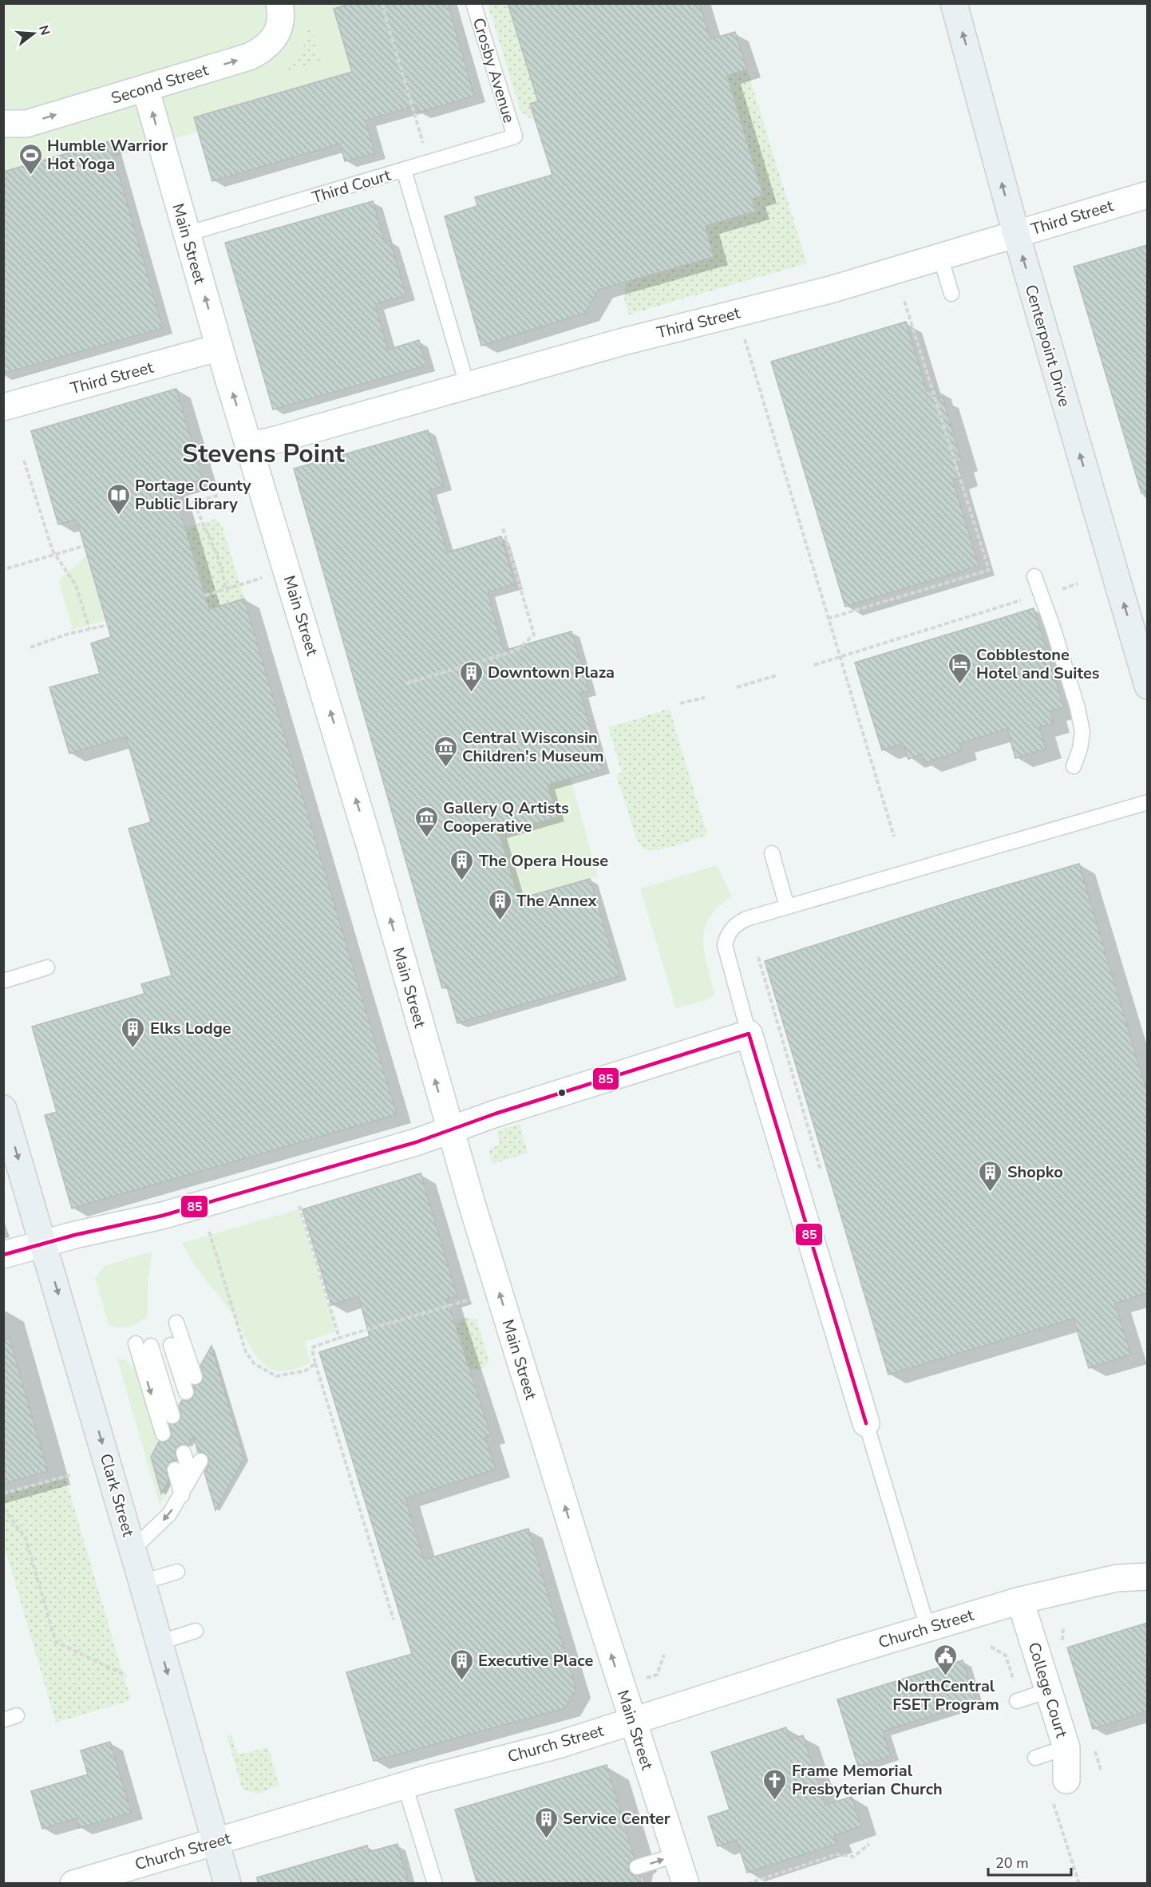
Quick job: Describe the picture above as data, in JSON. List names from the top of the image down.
{
  "streets": {
    "main road": ["Centerpoint Drive", "Clark Street"],
    "street": [
      "Second Street",
      "Third Street",
      "Main Street",
      "Church Street",
      "College Court"
    ],
    "lane": ["Crosby Avenue", "Third Court"]
  },
  "crossings": [
    ["Crosby Avenue", "Third Court"],
    ["Second Street", "Main Street"],
    ["Third Court", "Main Street"],
    ["Third Street", "Main Street"],
    ["Third Street", "Centerpoint Drive"],
    ["Main Street", "Church Street"],
    ["Clark Street", "Church Street"],
    ["Church Street", "College Court"]
  ],
  "one_way": [
    "Second Street",
    "Main Street",
    "Centerpoint Drive",
    "Clark Street"
  ],
  "districts": ["Stevens Point"],
  "places": {
    "sports": ["Humble Warrior Hot Yoga"],
    "library": ["Portage County Public Library"],
    "hotel": ["Cobblestone Hotel and Suites"],
    "building": [
      "Downtown Plaza",
      "The Opera House",
      "The Annex",
      "Elks Lodge",
      "Shopko",
      "Executive Place",
      "Service Center"
    ],
    "museum": ["Central Wisconsin Children's Museum", "Gallery Q Artists Cooperative"],
    "public building": ["NorthCentral FSET Program"],
    "church": ["Frame Memorial Presbyterian Church"]
  },
  "lines": ["transit line 85"],
  "scale_bar": "20 m",
  "north": "right"
}
